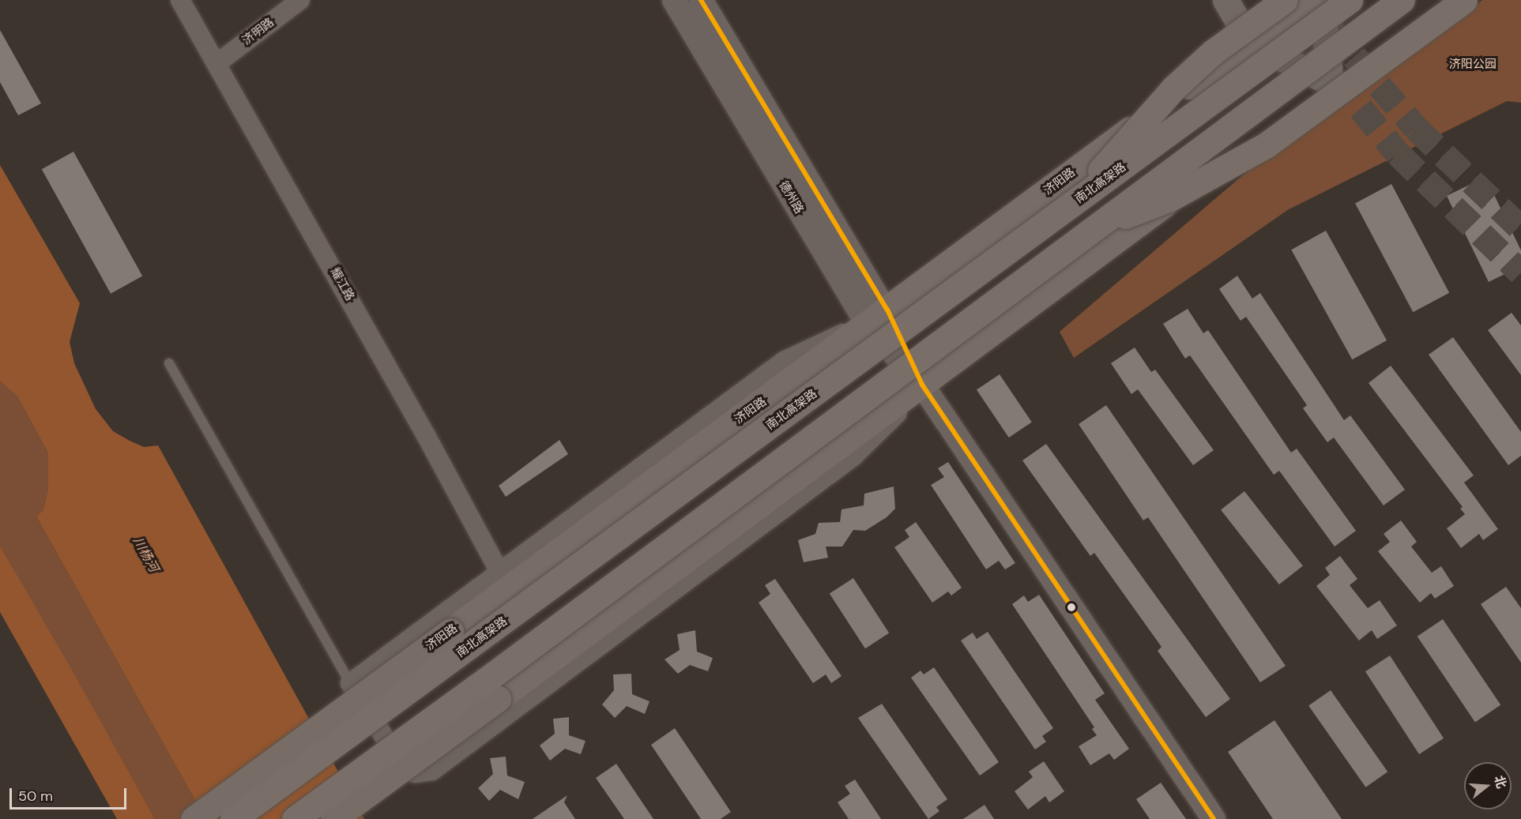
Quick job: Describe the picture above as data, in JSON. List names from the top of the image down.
{
  "streets": {
    "highway": ["南北高架路"],
    "main road": ["济阳路"],
    "street": ["济明路", "德州路", "耀江路"]
  },
  "crossings": [
    ["济明路", "耀江路"],
    ["济阳路", "德州路"]
  ],
  "water": ["川杨河"],
  "parks": ["济阳公园"],
  "scale_bar": "50 m",
  "north": "right"
}
